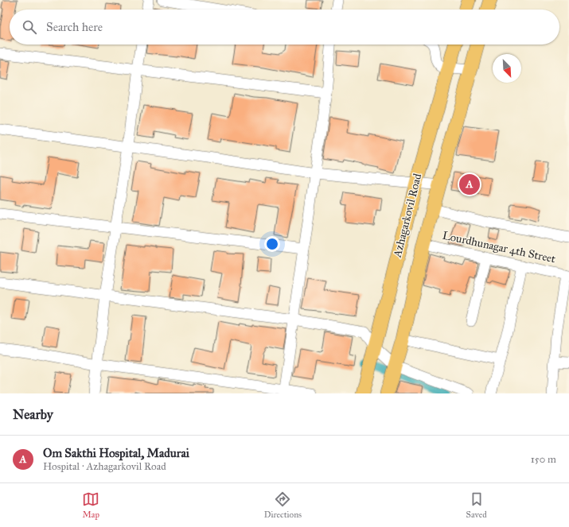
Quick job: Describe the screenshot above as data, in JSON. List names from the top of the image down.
{
  "streets": {
    "main road": ["Azhagarkovil Road"],
    "street": ["Lourdhunagar 4th Street"]
  },
  "crossings": [
    ["Azhagarkovil Road", "Lourdhunagar 4th Street"]
  ],
  "north": "bottom right",
  "page": {
    "search": "Search here",
    "pins": "A",
    "heading": "Nearby",
    "list": [
      {
        "mark": "A",
        "name": "Om Sakthi Hospital, Madurai",
        "note": "Hospital · Azhagarkovil Road",
        "value": "150 m"
      }
    ],
    "nav": ["Map", "Directions", "Saved"]
  }
}
